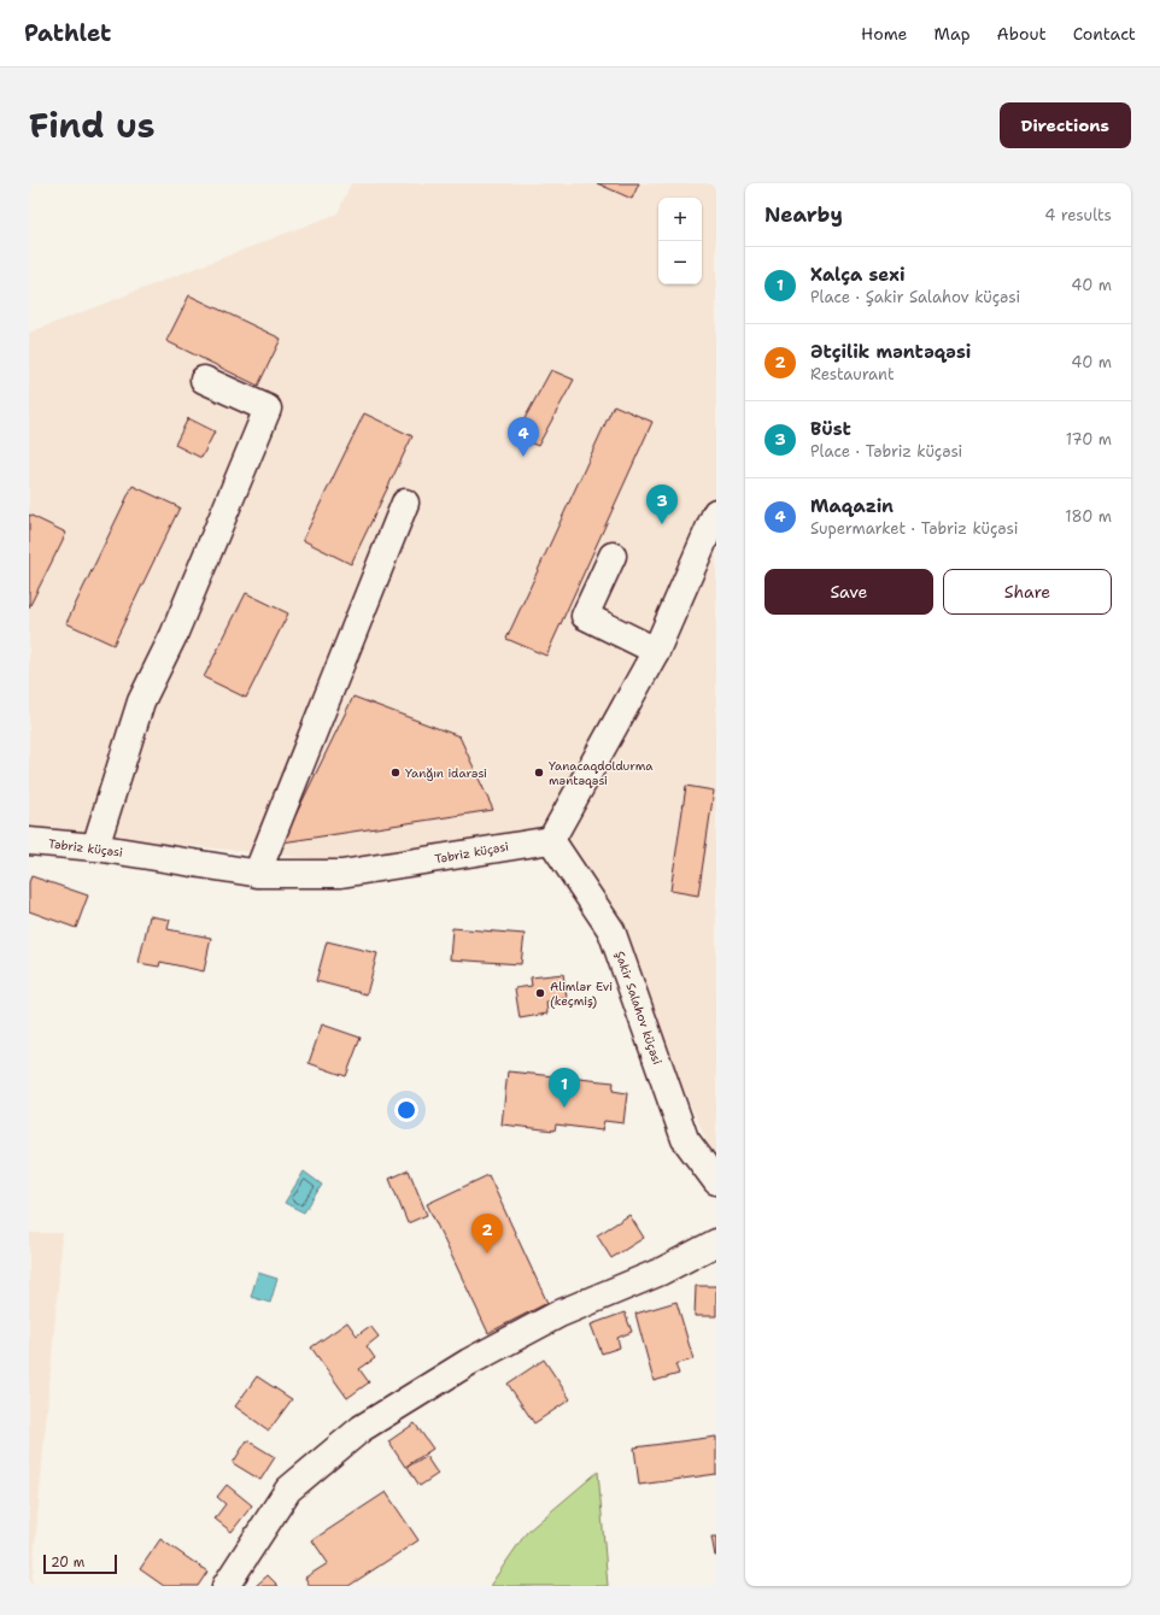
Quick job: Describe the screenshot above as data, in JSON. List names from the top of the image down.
{
  "streets": {
    "street": ["Təbriz küçəsi", "Şakir Salahov küçəsi"]
  },
  "crossings": [
    ["Təbriz küçəsi", "Şakir Salahov küçəsi"]
  ],
  "places": ["Yanğın idarəsi", "Yanacaqdoldurma məntəqəsi", "Alimlər Evi (keçmiş)"],
  "scale_bar": "20 m",
  "page": {
    "header": "Pathlet",
    "nav": [
      "Home",
      "Map",
      "About",
      "Contact"
    ],
    "title": "Find us",
    "buttons": [
      "Directions",
      ["Save", "Share"]
    ],
    "heading": ["Nearby", "4 results"],
    "map_buttons": ["+", "−"],
    "list": [
      {
        "mark": "1",
        "name": "Xalça sexi",
        "note": "Place · Şakir Salahov küçəsi",
        "value": "40 m"
      },
      {
        "mark": "2",
        "name": "Ətçilik məntəqəsi",
        "note": "Restaurant",
        "value": "40 m"
      },
      {
        "mark": "3",
        "name": "Büst",
        "note": "Place · Təbriz küçəsi",
        "value": "170 m"
      },
      {
        "mark": "4",
        "name": "Maqazin",
        "note": "Supermarket · Təbriz küçəsi",
        "value": "180 m"
      }
    ],
    "pins": [
      "4",
      "3",
      "1",
      "2"
    ],
    "scale": "20 m"
  }
}
